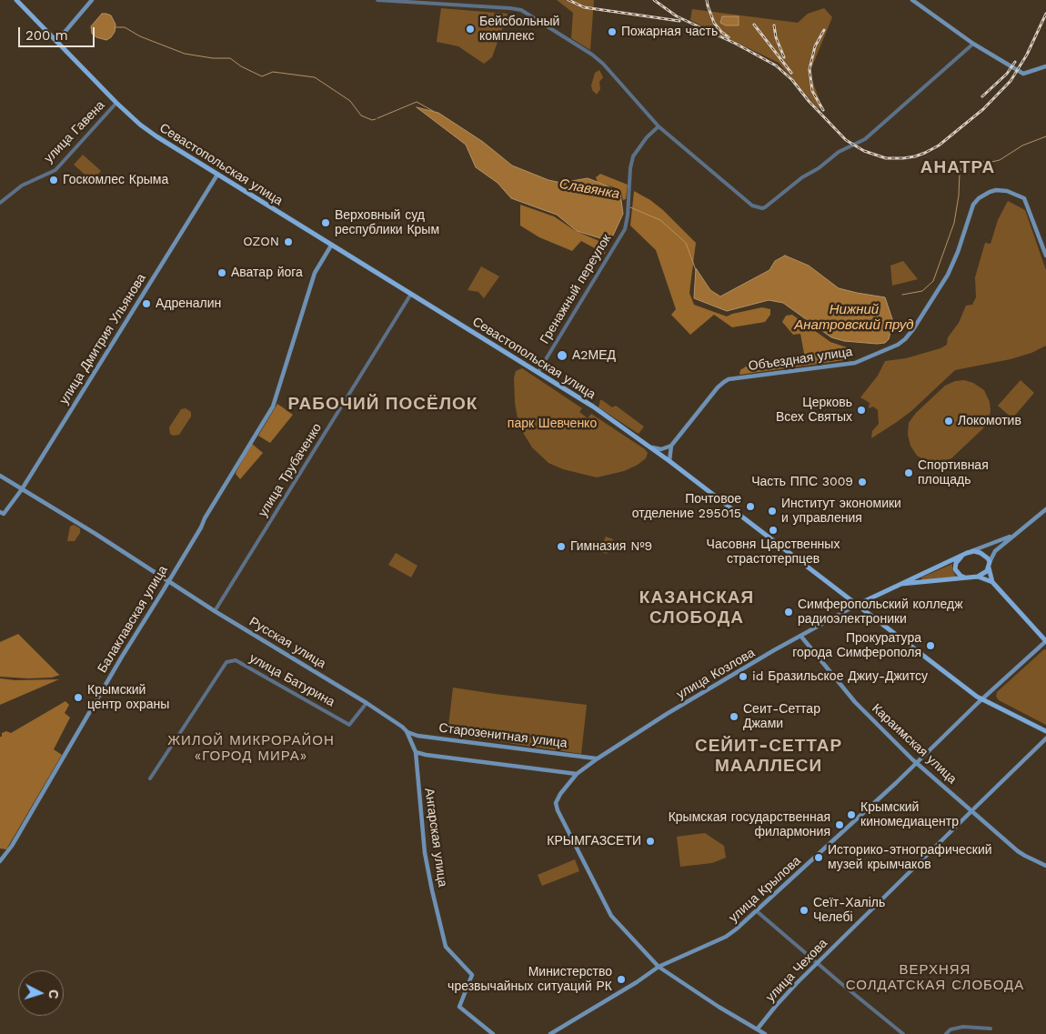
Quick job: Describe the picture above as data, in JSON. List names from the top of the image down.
{
  "streets": {
    "main road": [
      "Севастопольская улица",
      "улица Дмитрия Ульянова",
      "Объездная улица",
      "Балаклавская улица",
      "Русская улица",
      "улица Козлова",
      "Старозенитная улица",
      "Караимская улица",
      "Ангарская улица",
      "улица Крылова",
      "улица Чехова"
    ],
    "street": [
      "улица Гавена",
      "Гренажный переулок",
      "улица Трубаченко",
      "улица Батурина"
    ]
  },
  "crossings": [
    ["улица Гавена", "Севастопольская улица"],
    ["Севастопольская улица", "Гренажный переулок"],
    ["Севастопольская улица", "улица Дмитрия Ульянова"],
    ["Севастопольская улица", "улица Трубаченко"],
    ["Севастопольская улица", "Балаклавская улица"],
    ["Севастопольская улица", "улица Козлова"],
    ["Севастопольская улица", "улица Крылова"],
    ["улица Дмитрия Ульянова", "Русская улица"],
    ["улица Трубаченко", "Русская улица"],
    ["Балаклавская улица", "Русская улица"],
    ["Русская улица", "улица Батурина"],
    ["Русская улица", "Старозенитная улица"],
    ["Русская улица", "Ангарская улица"],
    ["улица Козлова", "Старозенитная улица"],
    ["улица Козлова", "Караимская улица"],
    ["улица Козлова", "улица Крылова"],
    ["Караимская улица", "улица Крылова"]
  ],
  "districts": [
    "АНАТРА",
    "РАБОЧИЙ ПОСЁЛОК",
    "КАЗАНСКАЯ СЛОБОДА",
    "ЖИЛОЙ МИКРОРАЙОН «ГОРОД МИРА»",
    "СЕЙИТ-СЕТТАР МААЛЛЕСИ",
    "ВЕРХНЯЯ СОЛДАТСКАЯ СЛОБОДА"
  ],
  "water": ["Славянка", "Нижний Анатровский пруд"],
  "parks": ["парк Шевченко"],
  "places": [
    "Бейсбольный комплекс",
    "Пожарная часть",
    "Госкомлес Крыма",
    "Верховный суд республики Крым",
    "OZON",
    "Аватар йога",
    "Адреналин",
    "А2МЕД",
    "Церковь Всех Святых",
    "Локомотив",
    "Спортивная площадь",
    "Часть ППС 3009",
    "Почтовое отделение 295015",
    "Институт экономики и управления",
    "Часовня Царственных страстотерпцев",
    "Гимназия №9",
    "Симферопольский колледж радиоэлектроники",
    "Прокуратура города Симферополя",
    "id Бразильское Джиу-Джитсу",
    "Крымский центр охраны",
    "Сеит-Сеттар Джами",
    "Крымский киномедиацентр",
    "Крымская государственная филармония",
    "КРЫМГАЗСЕТИ",
    "Историко-этнографический музей крымчаков",
    "Сеїт-Халіль Челебі",
    "Министерство чрезвычайных ситуаций РК"
  ],
  "scale_bar": "200 m",
  "north": "right"
}
